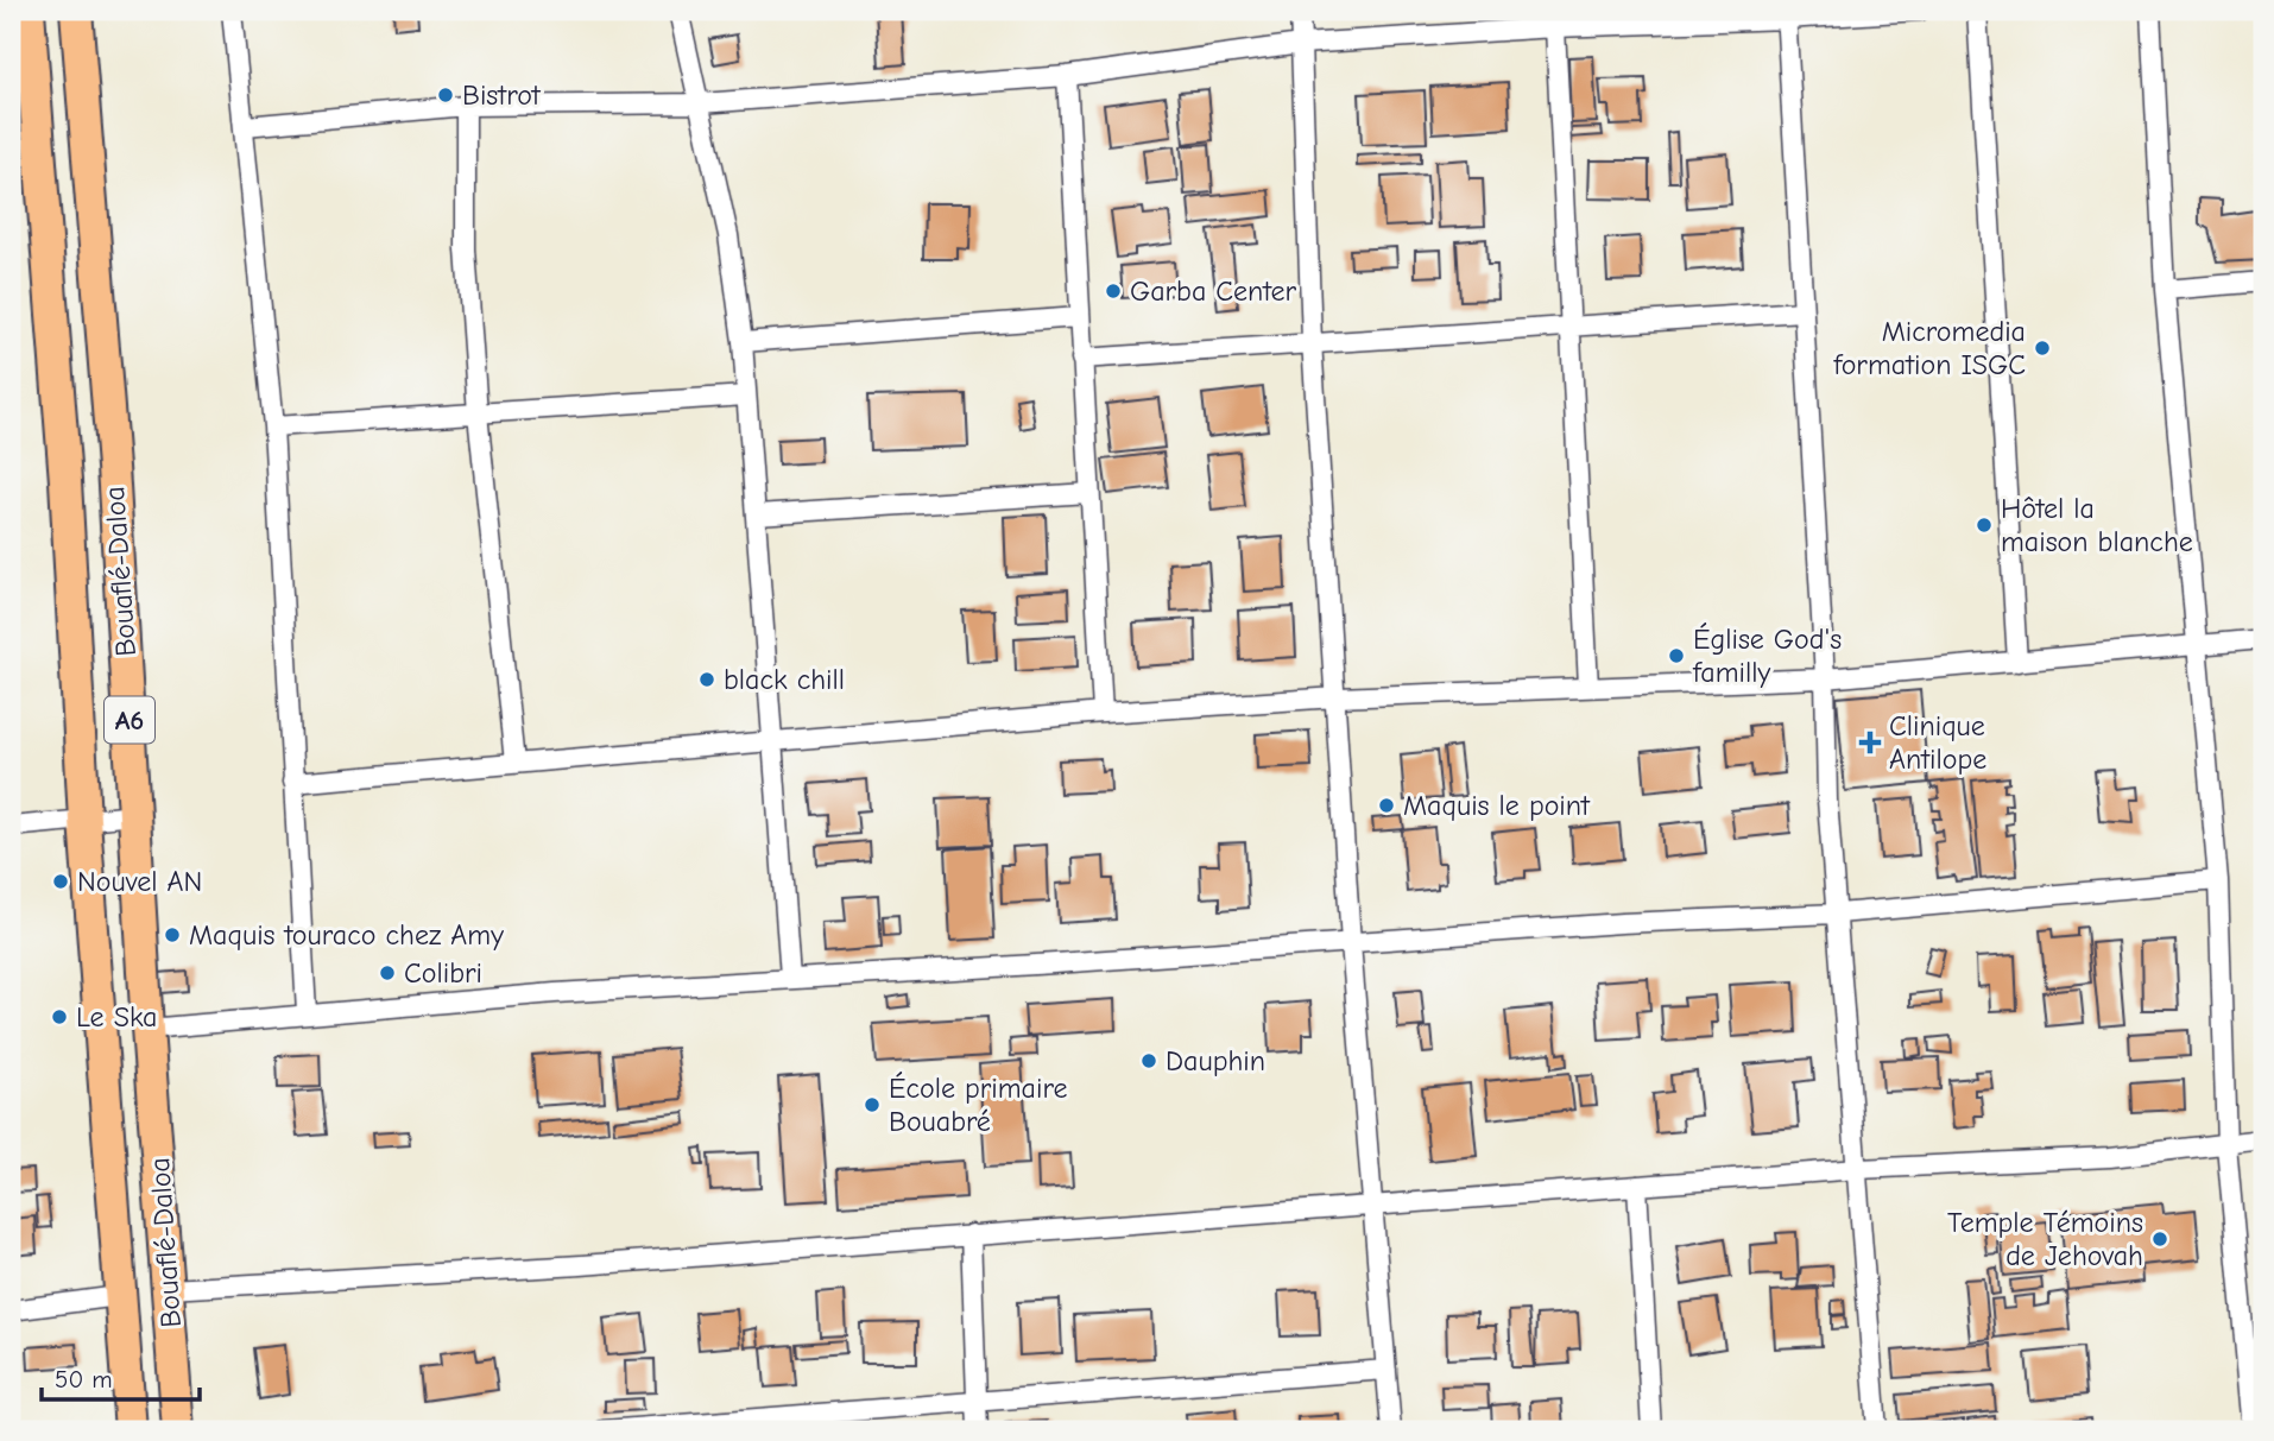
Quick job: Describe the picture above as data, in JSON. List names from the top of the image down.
{
  "streets": {
    "highway": ["Bouaflé-Daloa", "A6"]
  },
  "places": {
    "other": [
      "Bistrot",
      "Garba Center",
      "Micromedia formation ISGC",
      "Hôtel la maison blanche",
      "Église God's familly",
      "black chill",
      "Maquis le point",
      "Nouvel AN",
      "Maquis touraco chez Amy",
      "Colibri",
      "Le Ska",
      "Dauphin",
      "École primaire Bouabré",
      "Temple Témoins de Jehovah"
    ],
    "health": ["Clinique Antilope"]
  },
  "scale_bar": "50 m"
}
